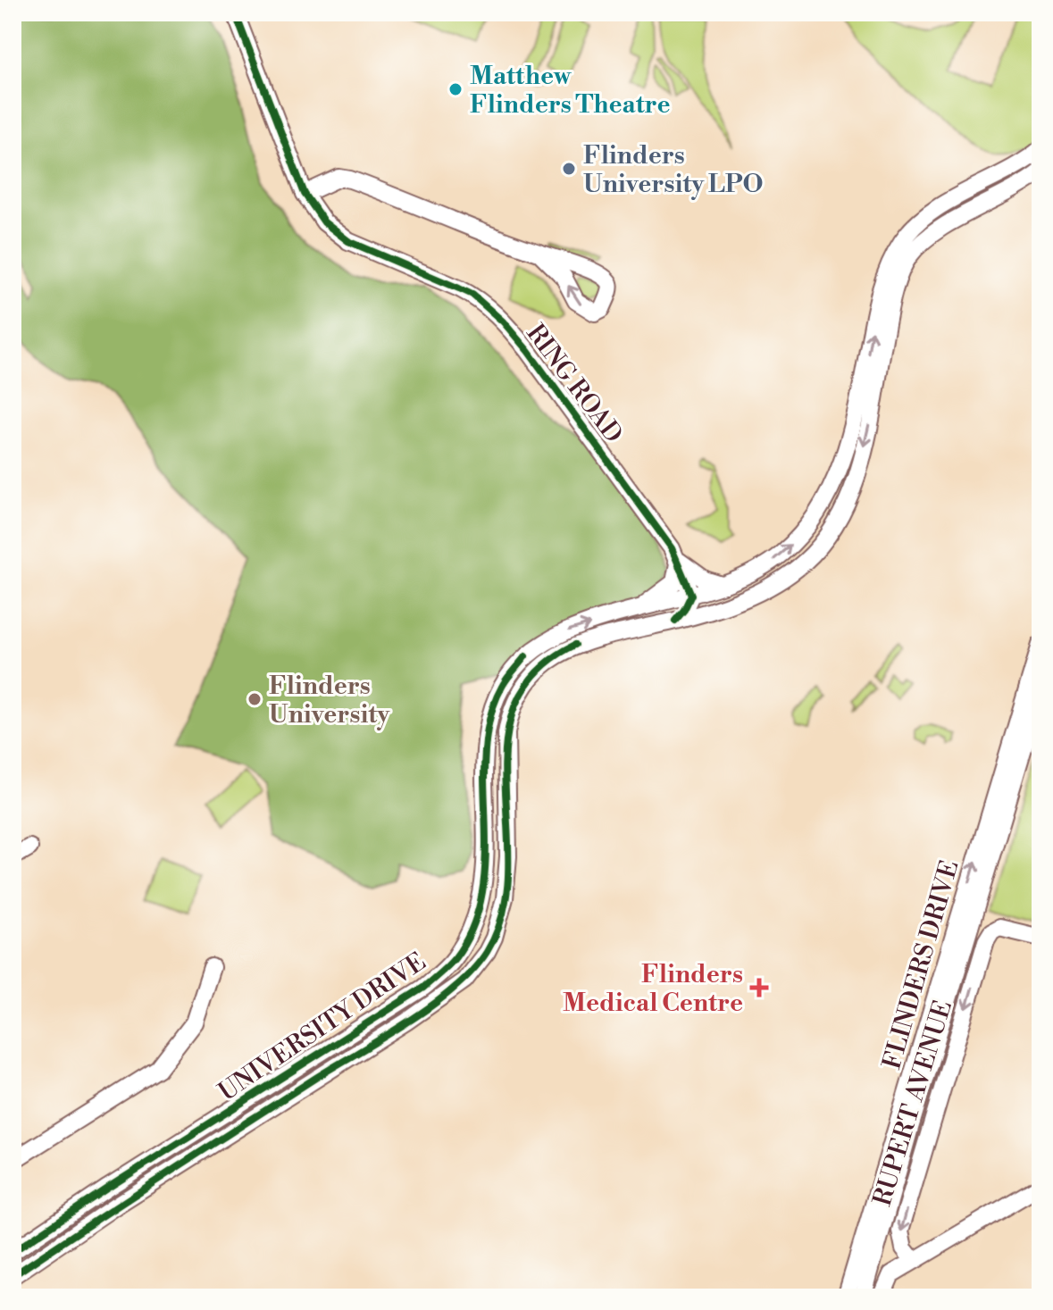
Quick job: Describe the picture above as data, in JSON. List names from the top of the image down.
{
  "streets": {
    "street": [
      "RING ROAD",
      "FLINDERS DRIVE",
      "UNIVERSITY DRIVE",
      "RUPERT AVENUE"
    ]
  },
  "crossings": [
    ["RING ROAD", "UNIVERSITY DRIVE"]
  ],
  "one_way": ["RUPERT AVENUE"],
  "places": {
    "other": ["Matthew Flinders Theatre", "Flinders University LPO", "Flinders University"],
    "health": ["Flinders Medical Centre"]
  }
}
